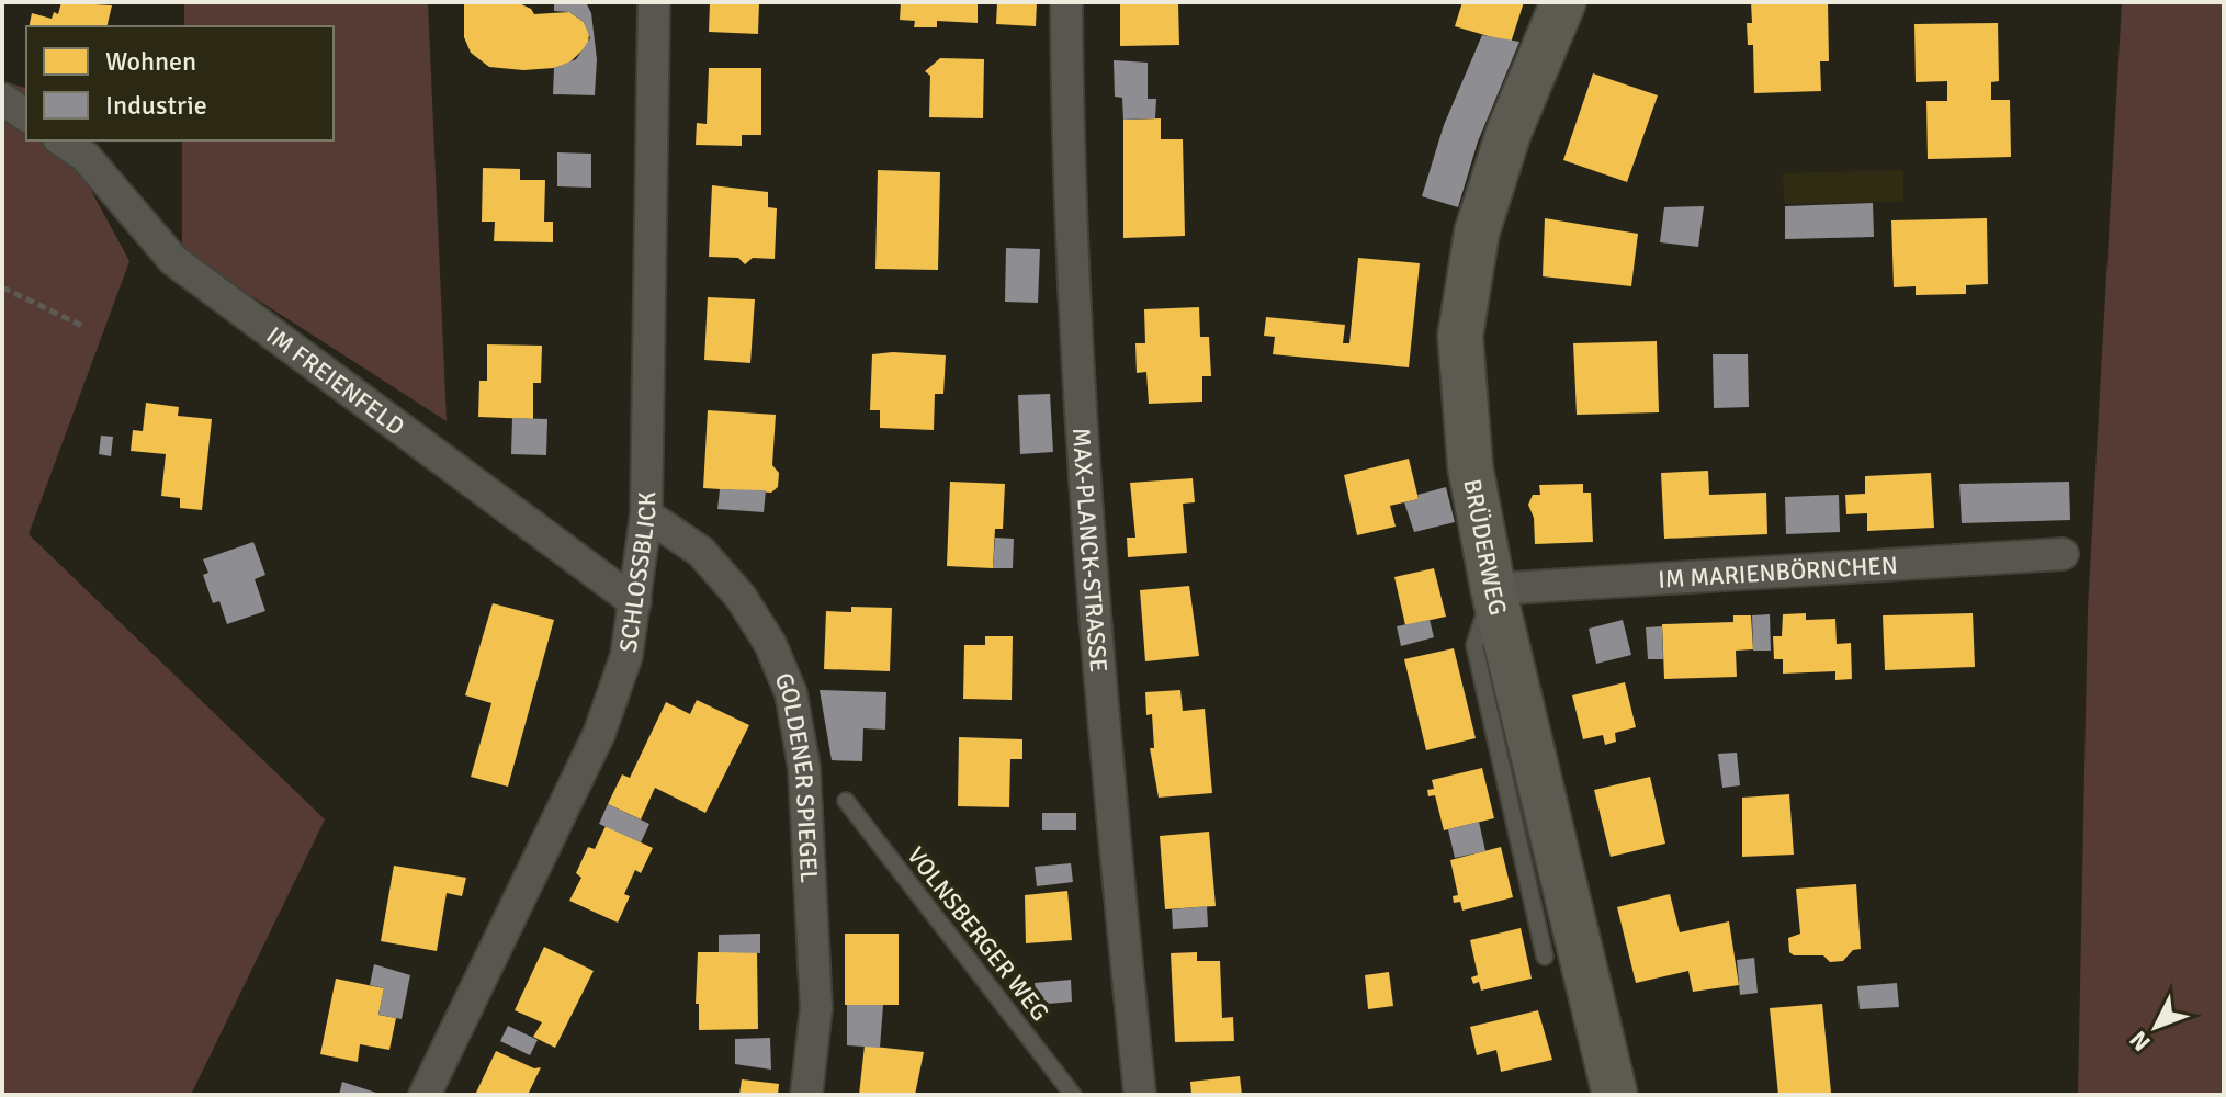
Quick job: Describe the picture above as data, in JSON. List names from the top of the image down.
{
  "streets": {
    "street": [
      "IM FREIENFELD",
      "BRÜDERWEG",
      "MAX-PLANCK-STRASSE",
      "SCHLOSSBLICK",
      "IM MARIENBÖRNCHEN",
      "GOLDENER SPIEGEL"
    ],
    "lane": ["VOLNSBERGER WEG"]
  },
  "crossings": [
    ["IM FREIENFELD", "SCHLOSSBLICK"],
    ["BRÜDERWEG", "IM MARIENBÖRNCHEN"],
    ["SCHLOSSBLICK", "GOLDENER SPIEGEL"]
  ],
  "legend": ["Wohnen", "Industrie"],
  "north": "bottom left"
}
